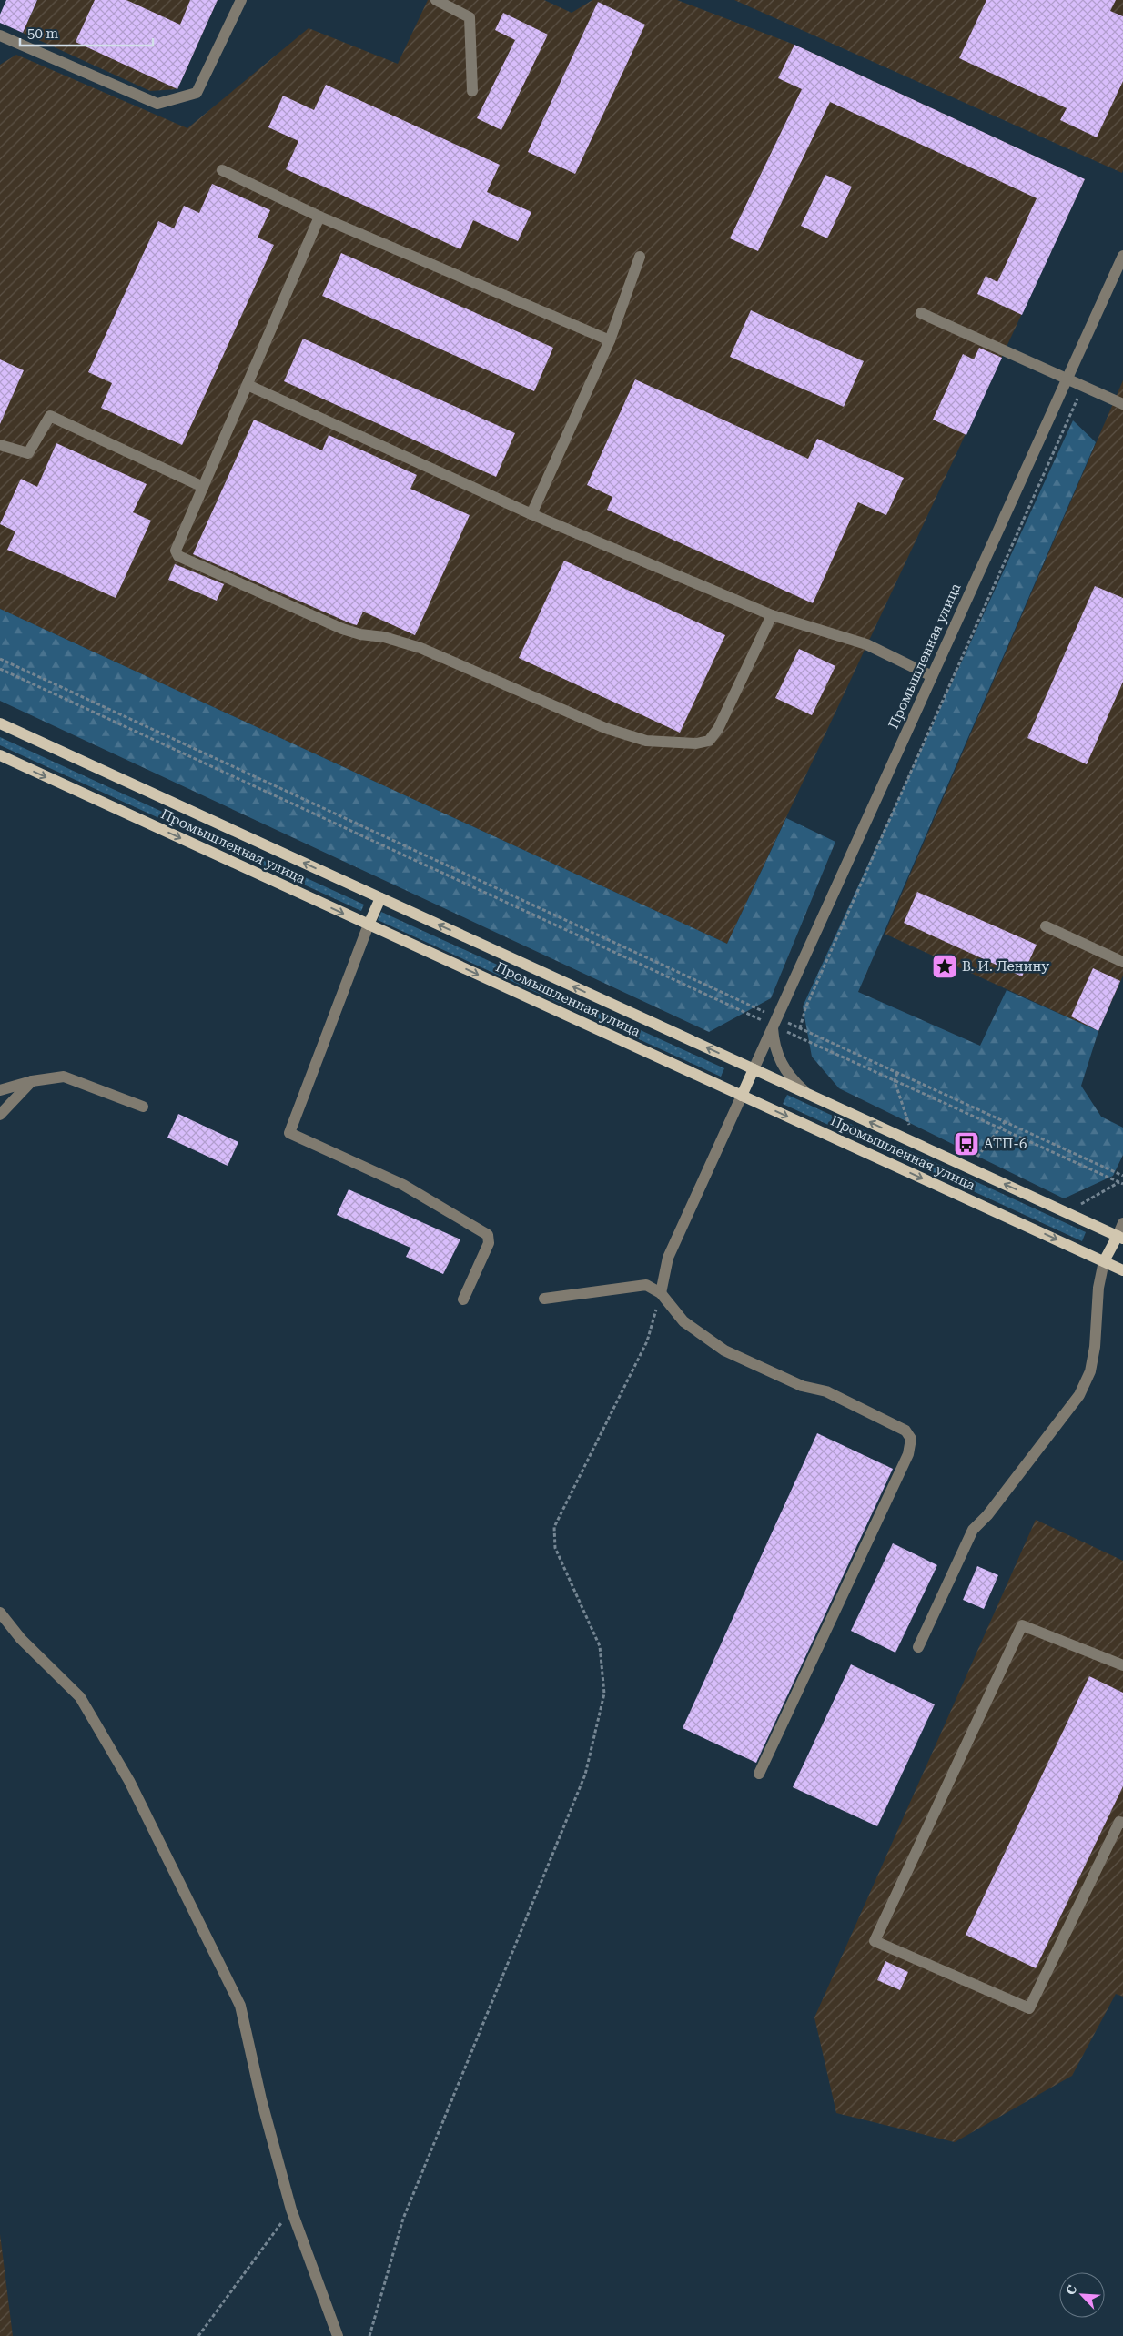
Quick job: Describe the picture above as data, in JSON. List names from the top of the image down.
{
  "streets": {
    "main road": ["Промышленная улица"]
  },
  "places": {
    "place": ["В. И. Ленину"],
    "bus stop": ["АТП-6"]
  },
  "scale_bar": "50 m",
  "north": "top left"
}
